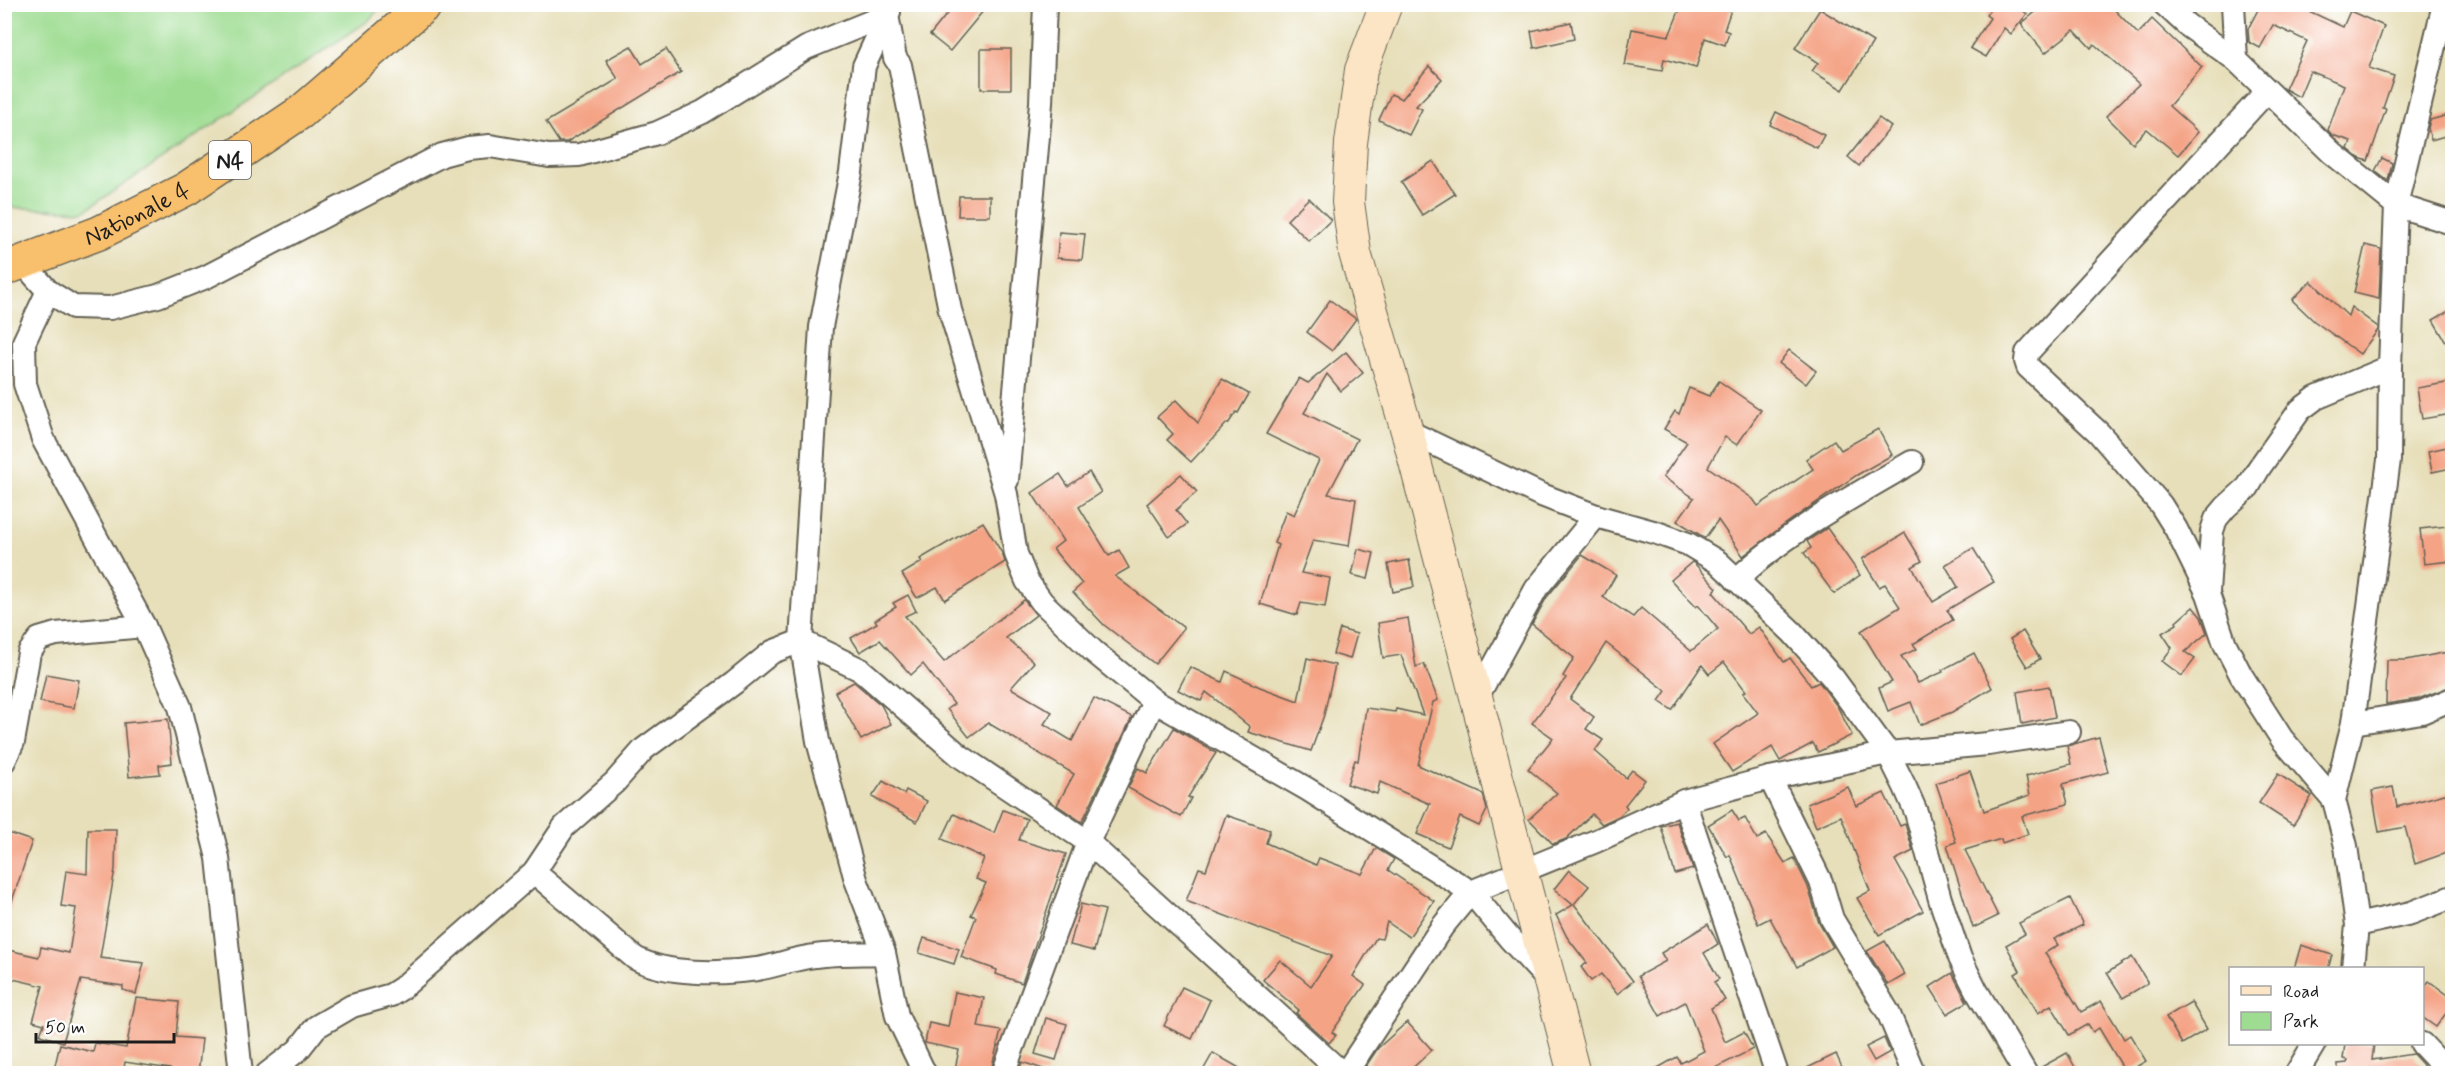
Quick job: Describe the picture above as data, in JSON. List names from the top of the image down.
{
  "streets": {
    "highway": ["N4", "Nationale 4"]
  },
  "legend": ["Road", "Park"],
  "scale_bar": "50 m"
}
